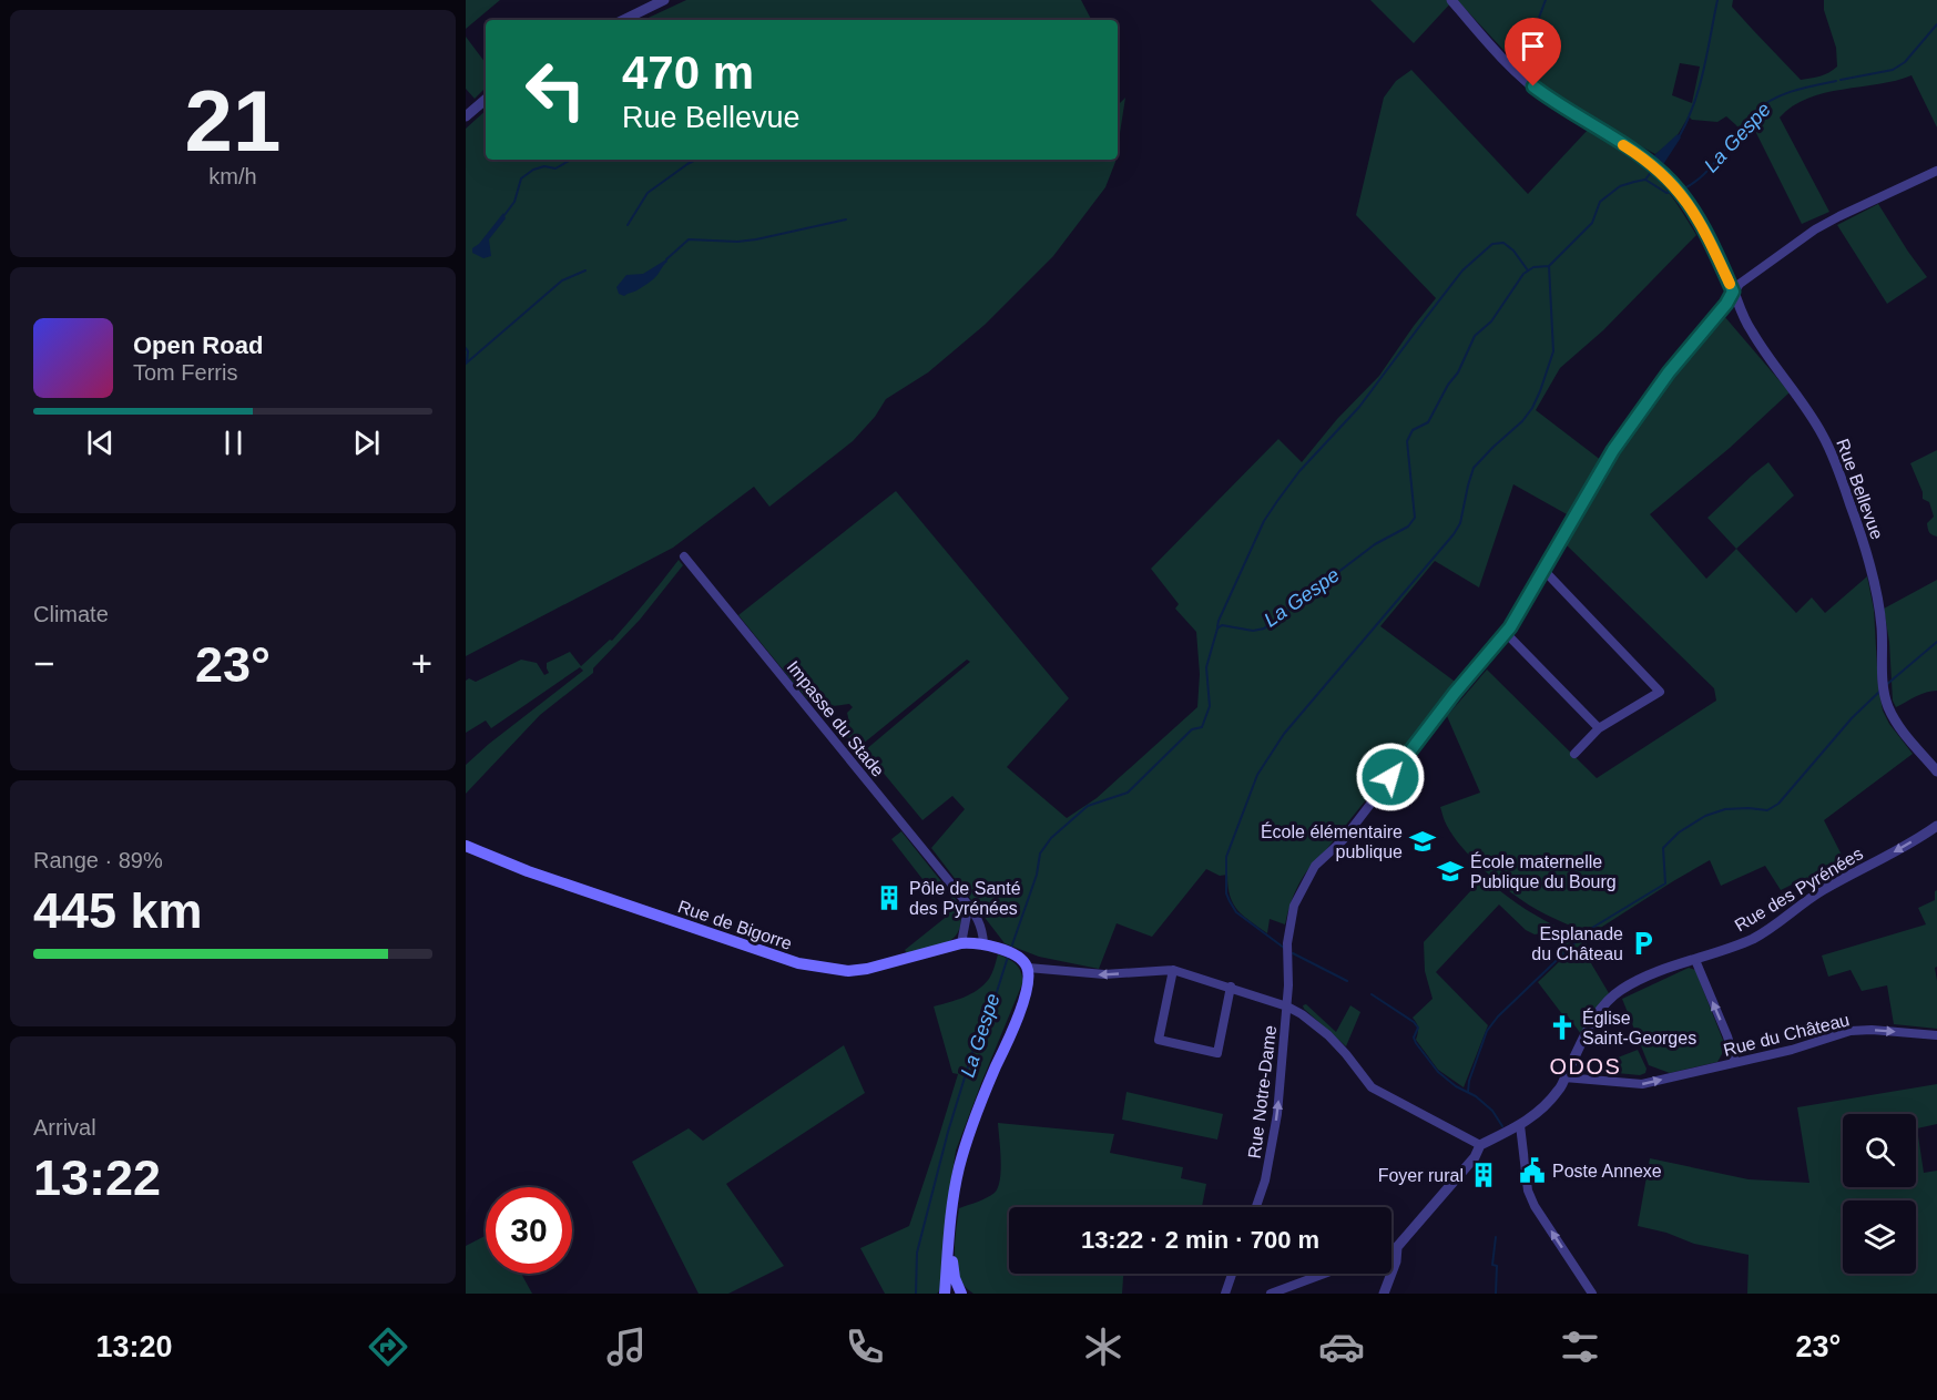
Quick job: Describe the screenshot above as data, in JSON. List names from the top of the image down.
{
  "streets": {
    "main road": ["Rue de Bigorre"],
    "street": [
      "Rue Bellevue",
      "Impasse du Stade",
      "Rue des Pyrénées",
      "Rue du Château",
      "Rue Notre-Dame"
    ]
  },
  "crossings": [
    ["Rue Bellevue", "Rue Notre-Dame"],
    ["Impasse du Stade", "Rue de Bigorre"],
    ["Rue des Pyrénées", "Rue du Château"]
  ],
  "one_way": ["Rue des Pyrénées", "Rue du Château"],
  "districts": ["ODOS"],
  "water": ["La Gespe"],
  "places": {
    "school or university": ["École élémentaire publique", "École maternelle Publique du Bourg"],
    "building": ["Pôle de Santé des Pyrénées", "Foyer rural"],
    "parking": ["Esplanade du Château"],
    "church": ["Église Saint-Georges"],
    "public building": ["Poste Annexe"]
  },
  "page": {
    "tile": [
      ["21", "km/h"],
      "Climate",
      ["Range · 89%", "445 km"],
      ["Arrival", "13:22"]
    ],
    "turn": ["470 m", "Rue Bellevue"],
    "song": ["Open Road", "Tom Ferris"],
    "heat": ["−", "23°", "+"],
    "limit": "30",
    "trip": "13:22 · 2 min · 700 m",
    "tabs": ["13:20", "23°"]
  }
}
